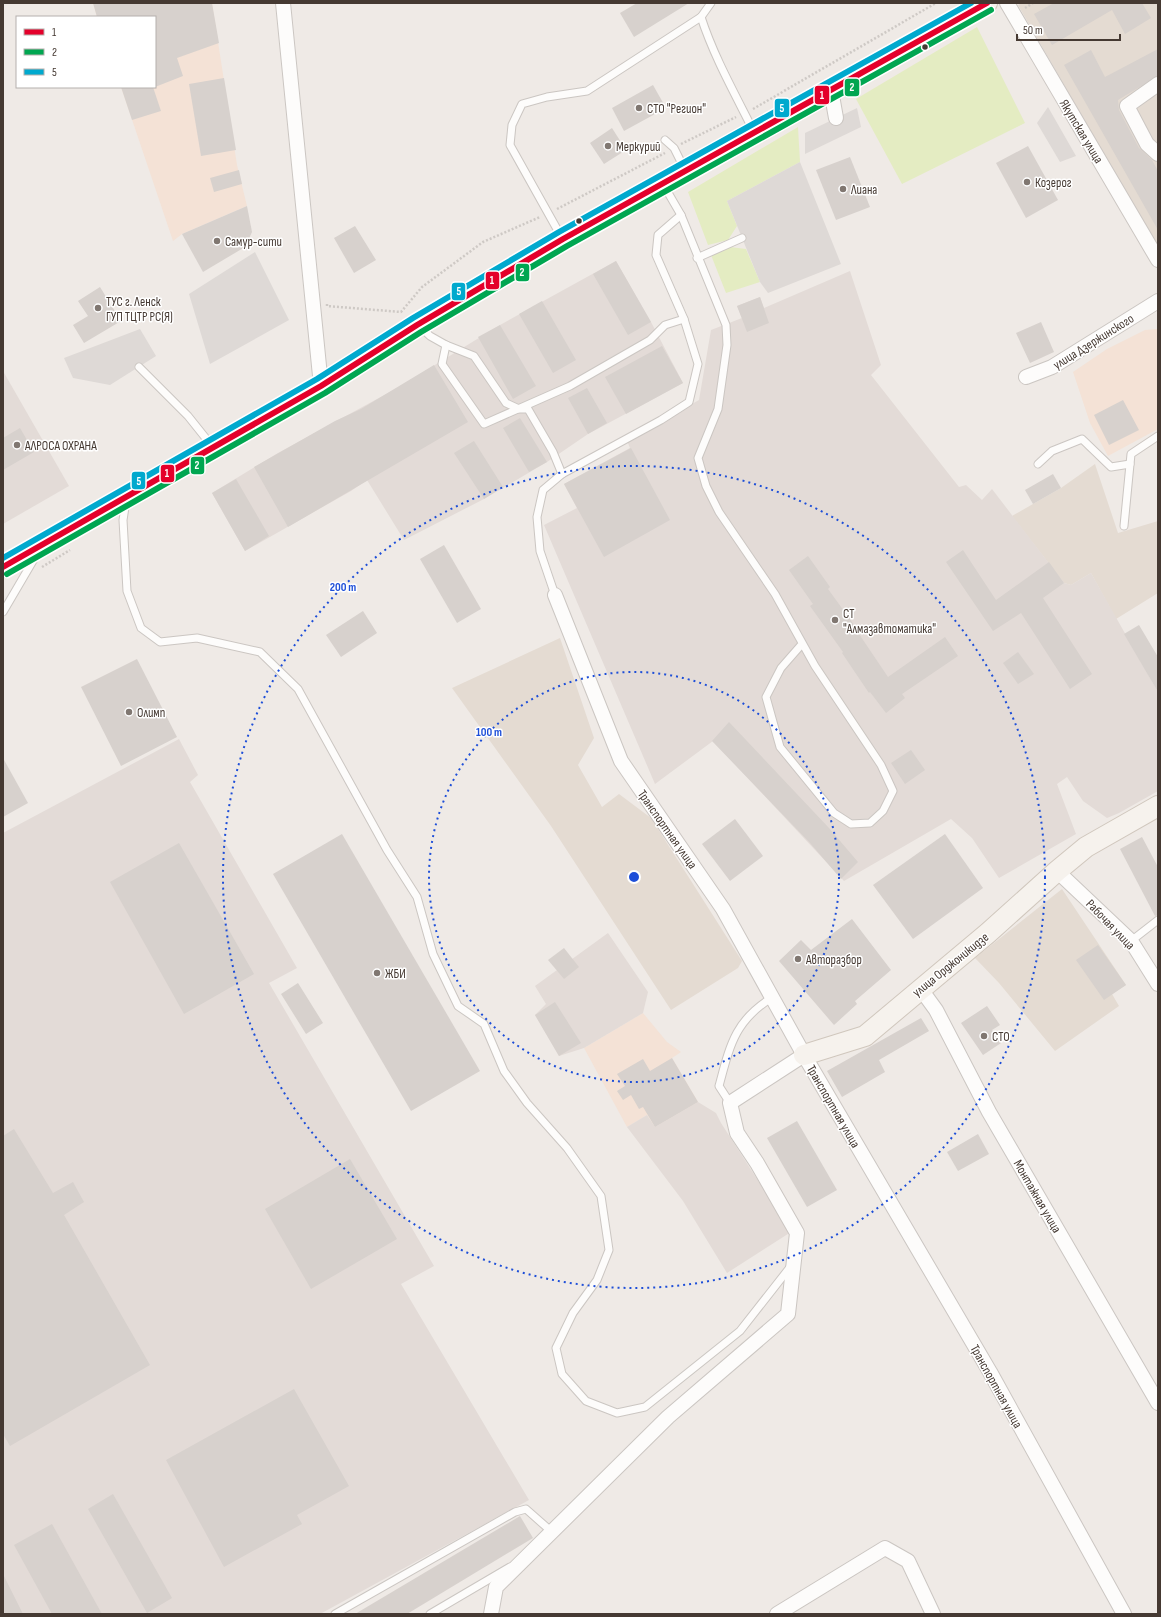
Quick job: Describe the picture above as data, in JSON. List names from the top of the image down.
{
  "streets": {
    "main road": ["улица Орджоникидзе"],
    "street": [
      "Якутская улица",
      "улица Дзержинского",
      "Транспортная улица",
      "Рабочая улица",
      "Монтажная улица"
    ]
  },
  "crossings": [
    ["Транспортная улица", "улица Орджоникидзе"],
    ["Рабочая улица", "улица Орджоникидзе"],
    ["улица Орджоникидзе", "Монтажная улица"]
  ],
  "places": [
    "СТО \"Регион\"",
    "Меркурий",
    "Козерог",
    "Лиана",
    "Самур-сити",
    "ТУС г. Ленск ГУП ТЦТР РС(Я)",
    "АЛРОСА ОХРАНА",
    "СТ \"Алмазавтоматика\"",
    "Олимп",
    "Авторазбор",
    "ЖБИ",
    "СТО"
  ],
  "lines": ["transit line 1", "transit line 5", "transit line 2"],
  "legend": ["1", "2", "5"],
  "scale_bar": "50 m",
  "rings": ["200 m", "100 m"]
}
